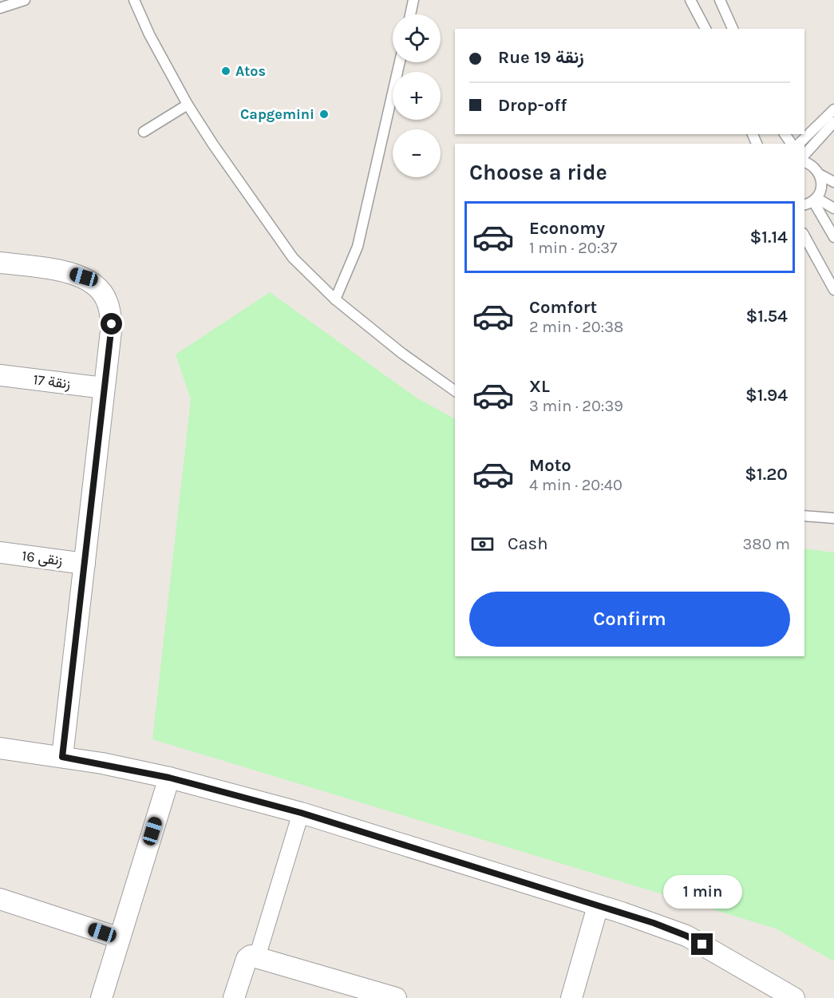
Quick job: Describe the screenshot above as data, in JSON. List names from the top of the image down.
{
  "streets": {
    "street": ["زنقة 17", "زنقى 16"]
  },
  "places": ["Atos", "Capgemini"],
  "page": {
    "map_buttons": ["+", "−"],
    "banner": ["Rue 19 زنقة", "Drop-off"],
    "heading": "Choose a ride",
    "list": [
      {
        "name": "Economy",
        "note": "1 min · 20:37",
        "value": "$1.14"
      },
      {
        "name": "Comfort",
        "note": "2 min · 20:38",
        "value": "$1.54"
      },
      {
        "name": "XL",
        "note": "3 min · 20:39",
        "value": "$1.94"
      },
      {
        "name": "Moto",
        "note": "4 min · 20:40",
        "value": "$1.20"
      }
    ],
    "pay": ["Cash", "380 m"],
    "buttons": "Confirm",
    "bubble": "1 min"
  }
}
